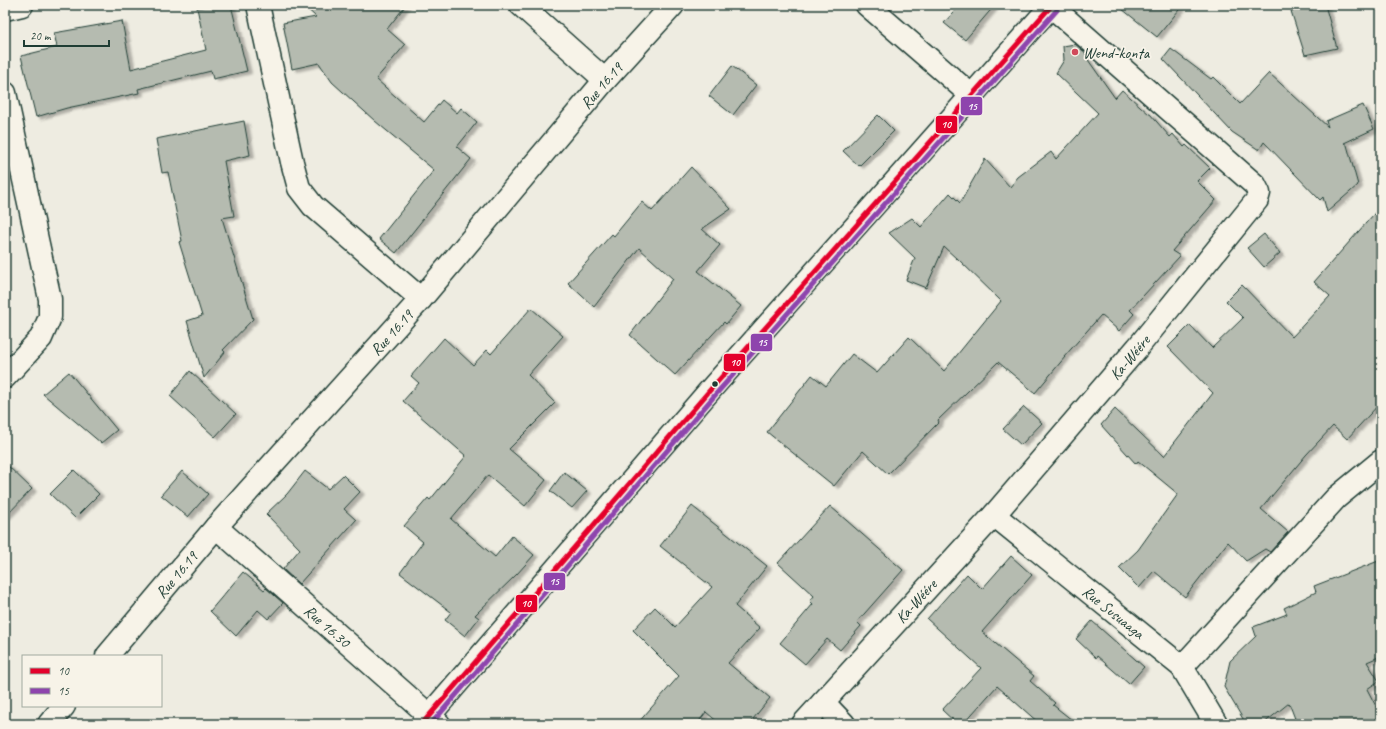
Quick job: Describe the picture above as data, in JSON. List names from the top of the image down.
{
  "streets": {
    "street": [
      "Rue 16.19",
      "Ka-Wéére",
      "Rue Susuaaga",
      "Rue 16.30"
    ]
  },
  "crossings": [
    ["Rue 16.19", "Rue 16.30"],
    ["Ka-Wéére", "Rue Susuaaga"]
  ],
  "places": ["Wend-konta"],
  "lines": ["transit line 10", "transit line 15"],
  "legend": ["10", "15"],
  "scale_bar": "20 m"
}
